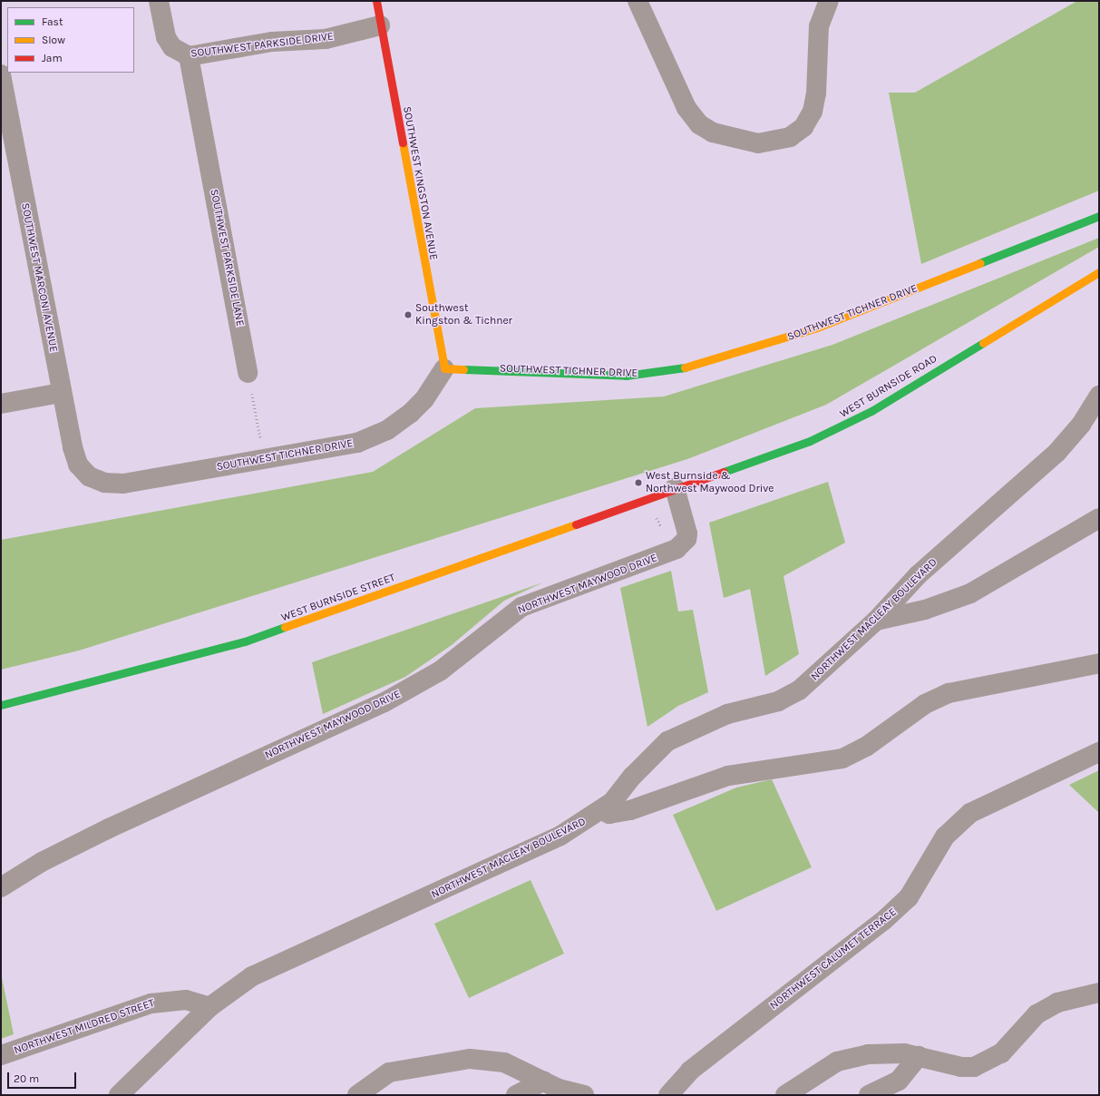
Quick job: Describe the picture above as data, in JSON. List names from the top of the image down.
{
  "streets": {
    "main road": [
      "SOUTHWEST KINGSTON AVENUE",
      "SOUTHWEST TICHNER DRIVE",
      "WEST BURNSIDE ROAD",
      "WEST BURNSIDE STREET"
    ],
    "street": [
      "SOUTHWEST PARKSIDE DRIVE",
      "SOUTHWEST PARKSIDE LANE",
      "SOUTHWEST MARCONI AVENUE",
      "NORTHWEST MAYWOOD DRIVE",
      "NORTHWEST MACLEAY BOULEVARD",
      "NORTHWEST CALUMET TERRACE",
      "NORTHWEST MILDRED STREET"
    ]
  },
  "crossings": [
    ["SOUTHWEST PARKSIDE DRIVE", "SOUTHWEST KINGSTON AVENUE"],
    ["SOUTHWEST PARKSIDE DRIVE", "SOUTHWEST PARKSIDE LANE"],
    ["SOUTHWEST KINGSTON AVENUE", "SOUTHWEST TICHNER DRIVE"],
    ["SOUTHWEST MARCONI AVENUE", "SOUTHWEST TICHNER DRIVE"],
    ["WEST BURNSIDE ROAD", "NORTHWEST MAYWOOD DRIVE"],
    ["WEST BURNSIDE ROAD", "WEST BURNSIDE STREET"],
    ["NORTHWEST MAYWOOD DRIVE", "WEST BURNSIDE STREET"],
    ["NORTHWEST MACLEAY BOULEVARD", "NORTHWEST MILDRED STREET"]
  ],
  "places": ["Southwest Kingston & Tichner", "West Burnside & Northwest Maywood Drive"],
  "legend": ["Fast", "Slow", "Jam"],
  "scale_bar": "20 m"
}
